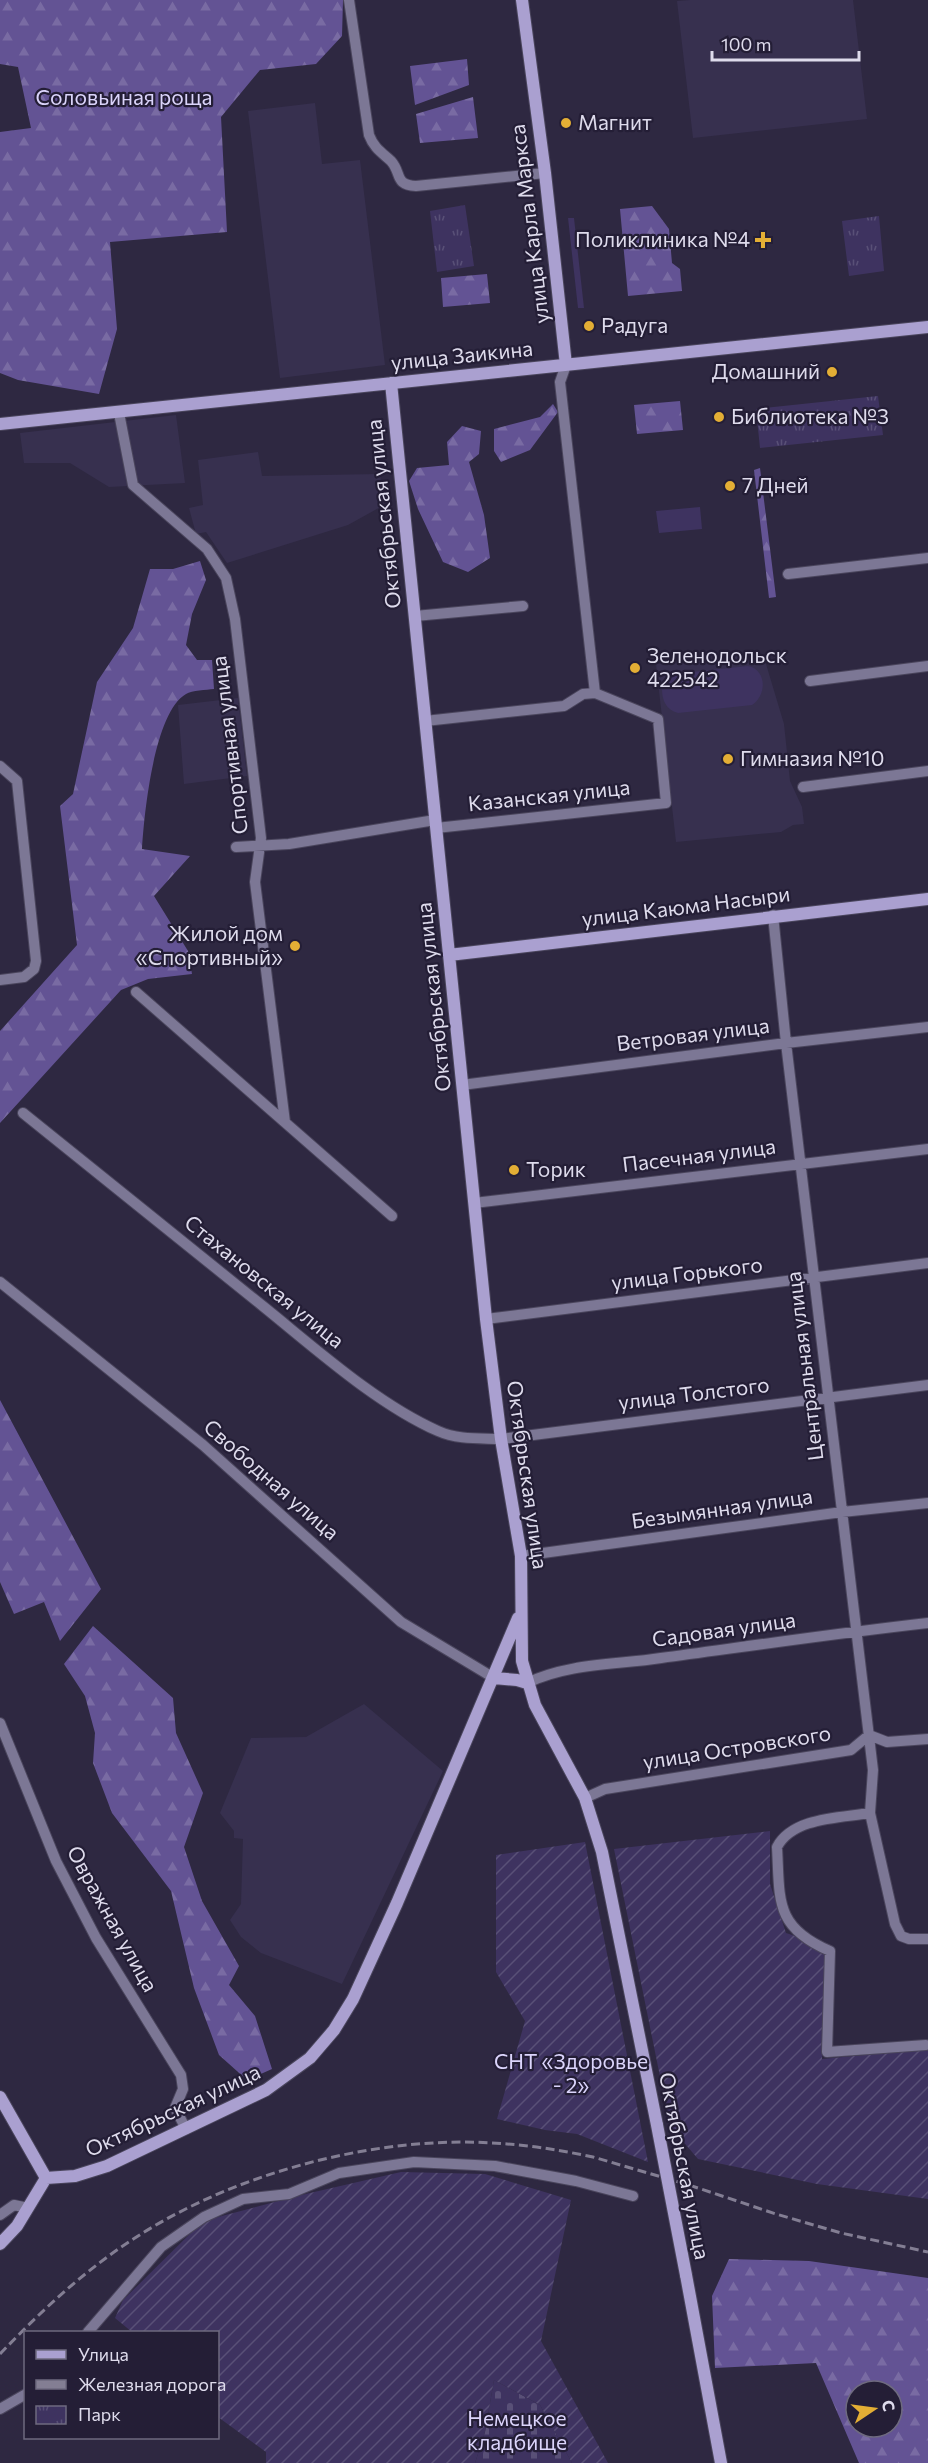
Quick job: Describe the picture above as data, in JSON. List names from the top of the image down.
{
  "streets": {
    "main road": [
      "улица Карла Маркса",
      "улица Заикина",
      "Октябрьская улица",
      "улица Каюма Насыри",
      "Свободная улица"
    ],
    "street": [
      "Спортивная улица",
      "Казанская улица",
      "Ветровая улица",
      "Пасечная улица",
      "улица Горького",
      "Стахановская улица",
      "Центральная улица",
      "улица Толстого",
      "Безымянная улица",
      "Садовая улица",
      "улица Островского",
      "Овражная улица"
    ]
  },
  "crossings": [
    ["улица Карла Маркса", "улица Заикина"],
    ["улица Карла Маркса", "Казанская улица"],
    ["улица Заикина", "Октябрьская улица"],
    ["улица Заикина", "Спортивная улица"],
    ["Октябрьская улица", "Казанская улица"],
    ["Октябрьская улица", "улица Каюма Насыри"],
    ["Октябрьская улица", "Ветровая улица"],
    ["Октябрьская улица", "Пасечная улица"],
    ["Октябрьская улица", "улица Горького"],
    ["Октябрьская улица", "Стахановская улица"],
    ["Октябрьская улица", "улица Толстого"],
    ["Октябрьская улица", "Свободная улица"],
    ["Октябрьская улица", "Безымянная улица"],
    ["Октябрьская улица", "Садовая улица"],
    ["Октябрьская улица", "улица Островского"],
    ["Октябрьская улица", "Овражная улица"],
    ["Спортивная улица", "Казанская улица"],
    ["улица Каюма Насыри", "Центральная улица"],
    ["Ветровая улица", "Центральная улица"],
    ["Пасечная улица", "Центральная улица"],
    ["улица Горького", "Центральная улица"],
    ["Стахановская улица", "улица Толстого"],
    ["Центральная улица", "улица Толстого"],
    ["Центральная улица", "Безымянная улица"],
    ["Центральная улица", "Садовая улица"],
    ["Центральная улица", "улица Островского"],
    ["Свободная улица", "Садовая улица"]
  ],
  "parks": ["Соловьиная роща", "СНТ «Здоровье - 2»", "Немецкое кладбище"],
  "places": {
    "other": [
      "Магнит",
      "Радуга",
      "Домашний",
      "Библиотека №3",
      "7 Дней",
      "Зеленодольск 422542",
      "Гимназия №10",
      "Жилой дом «Спортивный»",
      "Торик"
    ],
    "health": ["Поликлиника №4"]
  },
  "legend": ["Улица", "Железная дорога", "Парк"],
  "scale_bar": "100 m",
  "north": "right"
}
